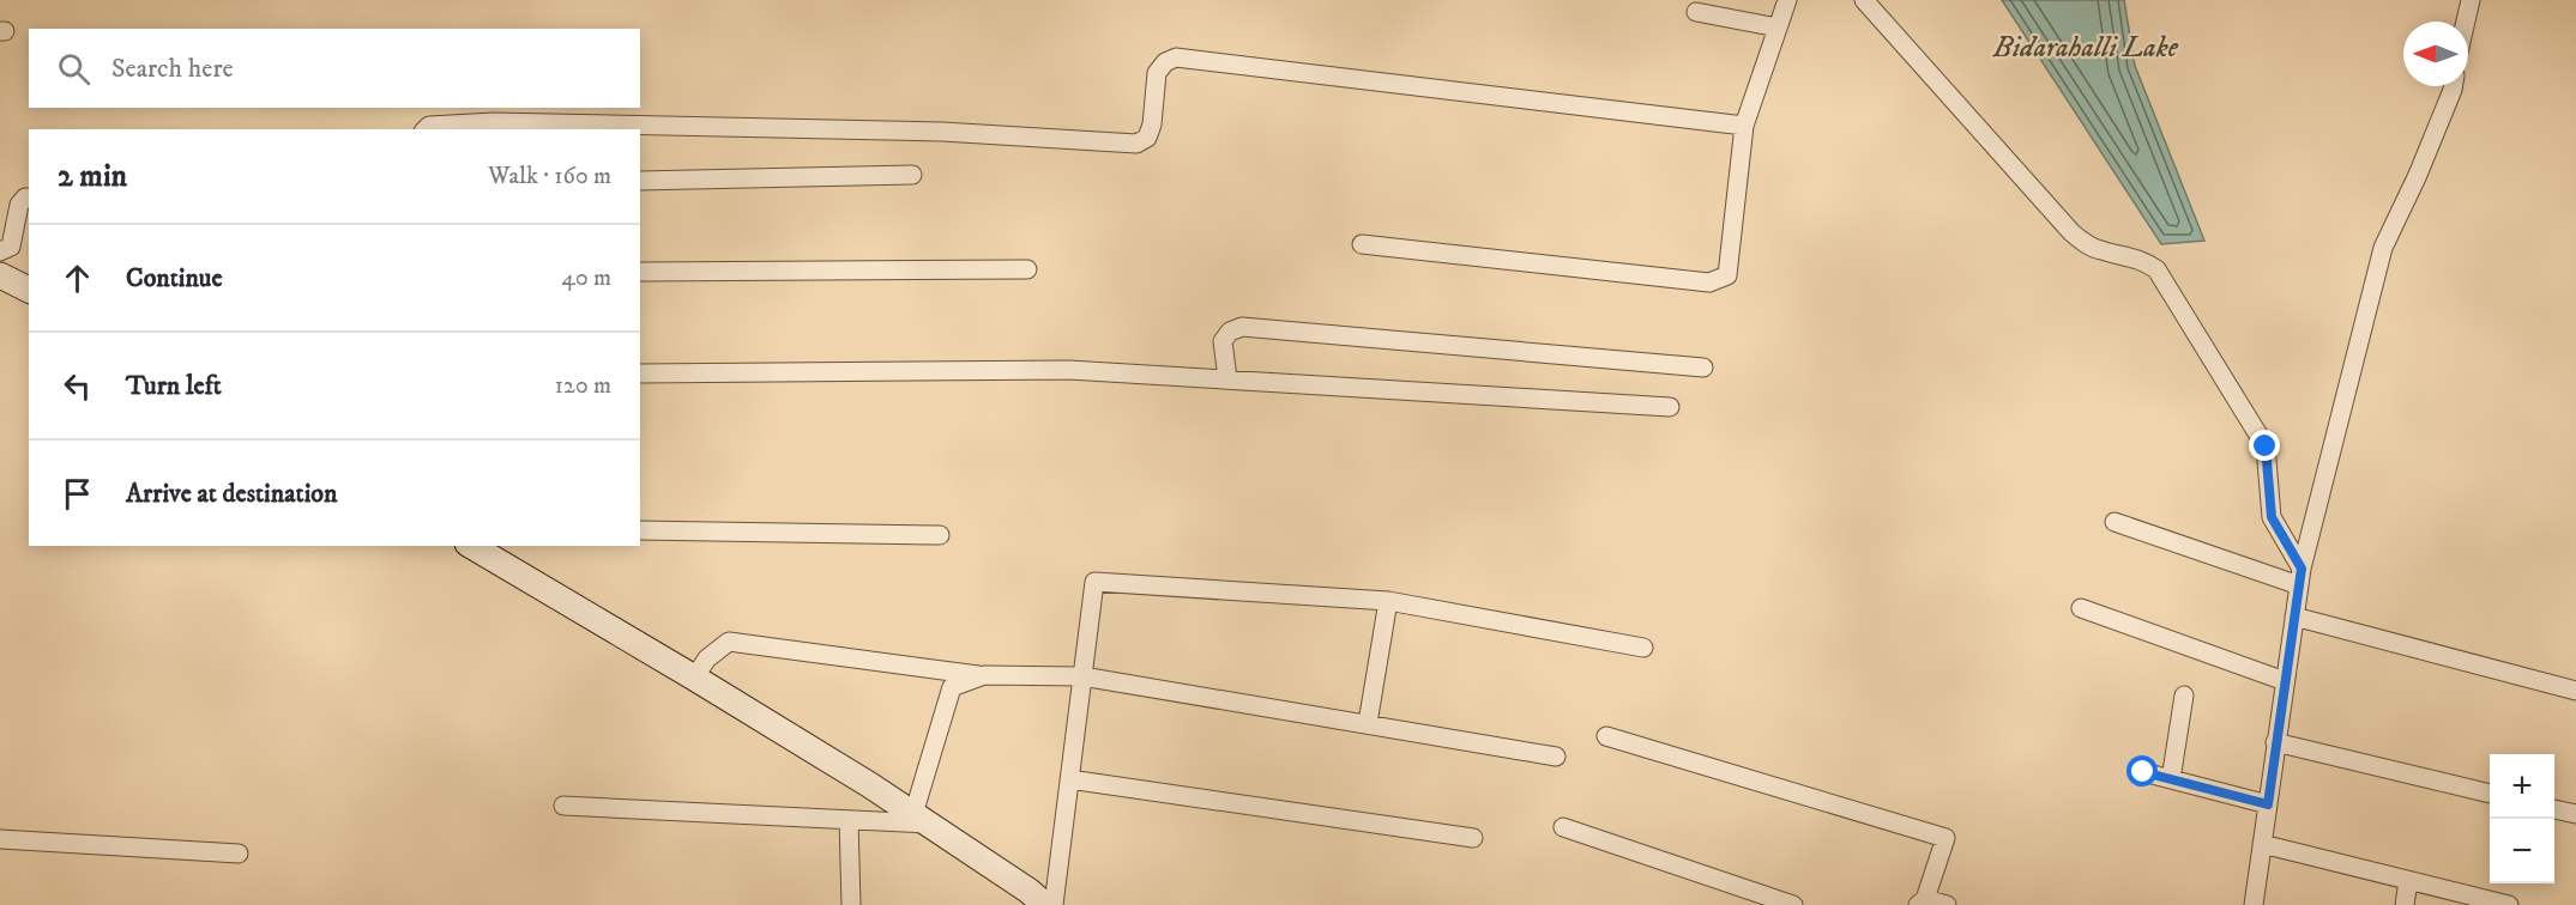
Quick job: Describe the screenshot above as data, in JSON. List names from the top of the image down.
{
  "water": ["Bidarahalli Lake"],
  "north": "left",
  "page": {
    "search": "Search here",
    "heading": ["2 min", "Walk · 160 m"],
    "list": [
      ["Continue", "40 m"],
      ["Turn left", "120 m"],
      "Arrive at destination"
    ],
    "map_buttons": ["+", "−"]
  }
}
